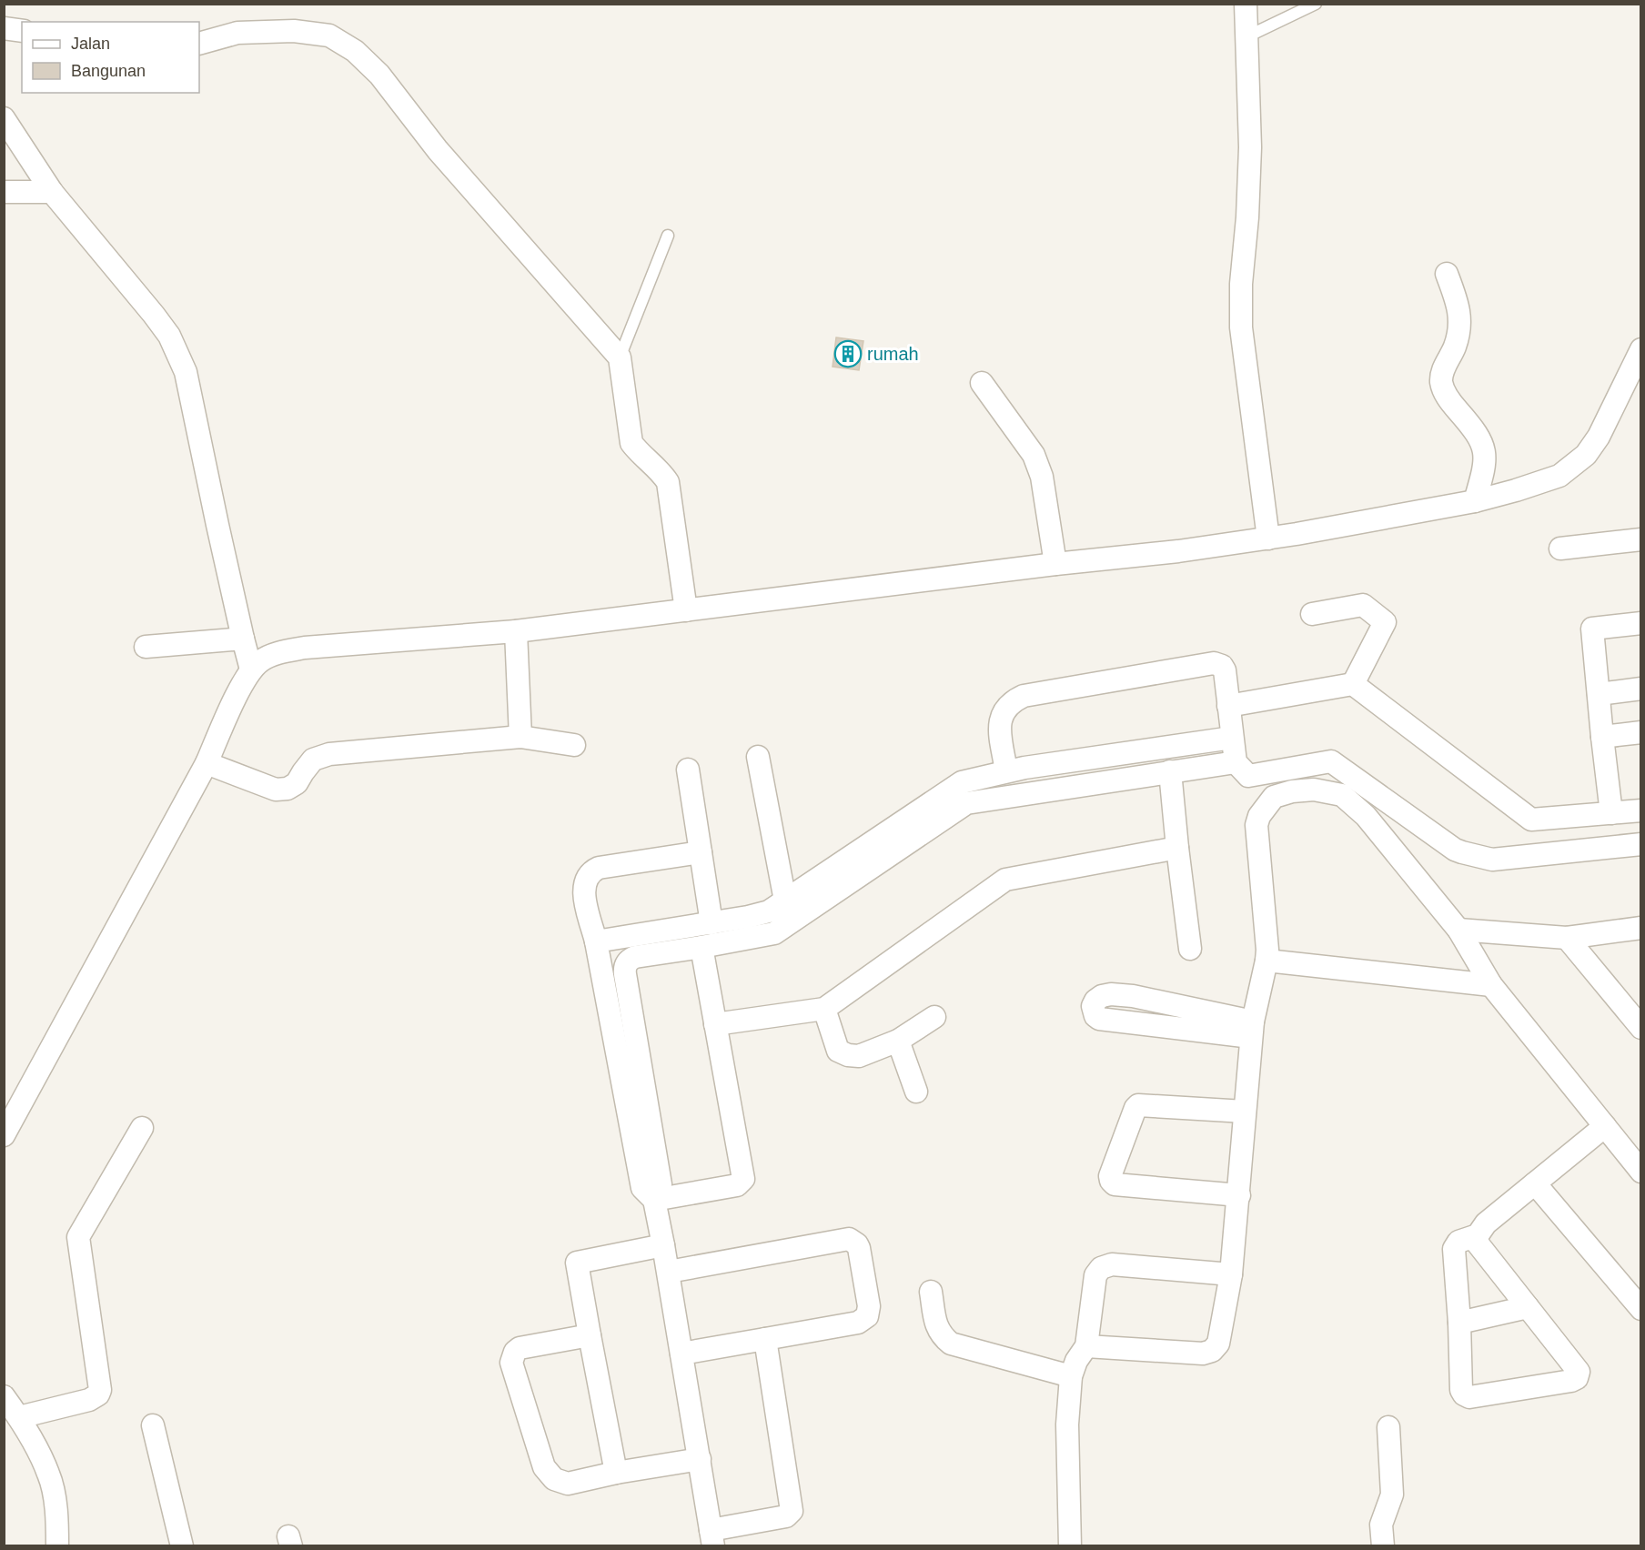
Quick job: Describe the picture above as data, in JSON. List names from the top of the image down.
{
  "places": {
    "building": ["rumah"]
  },
  "legend": ["Jalan", "Bangunan"]
}
